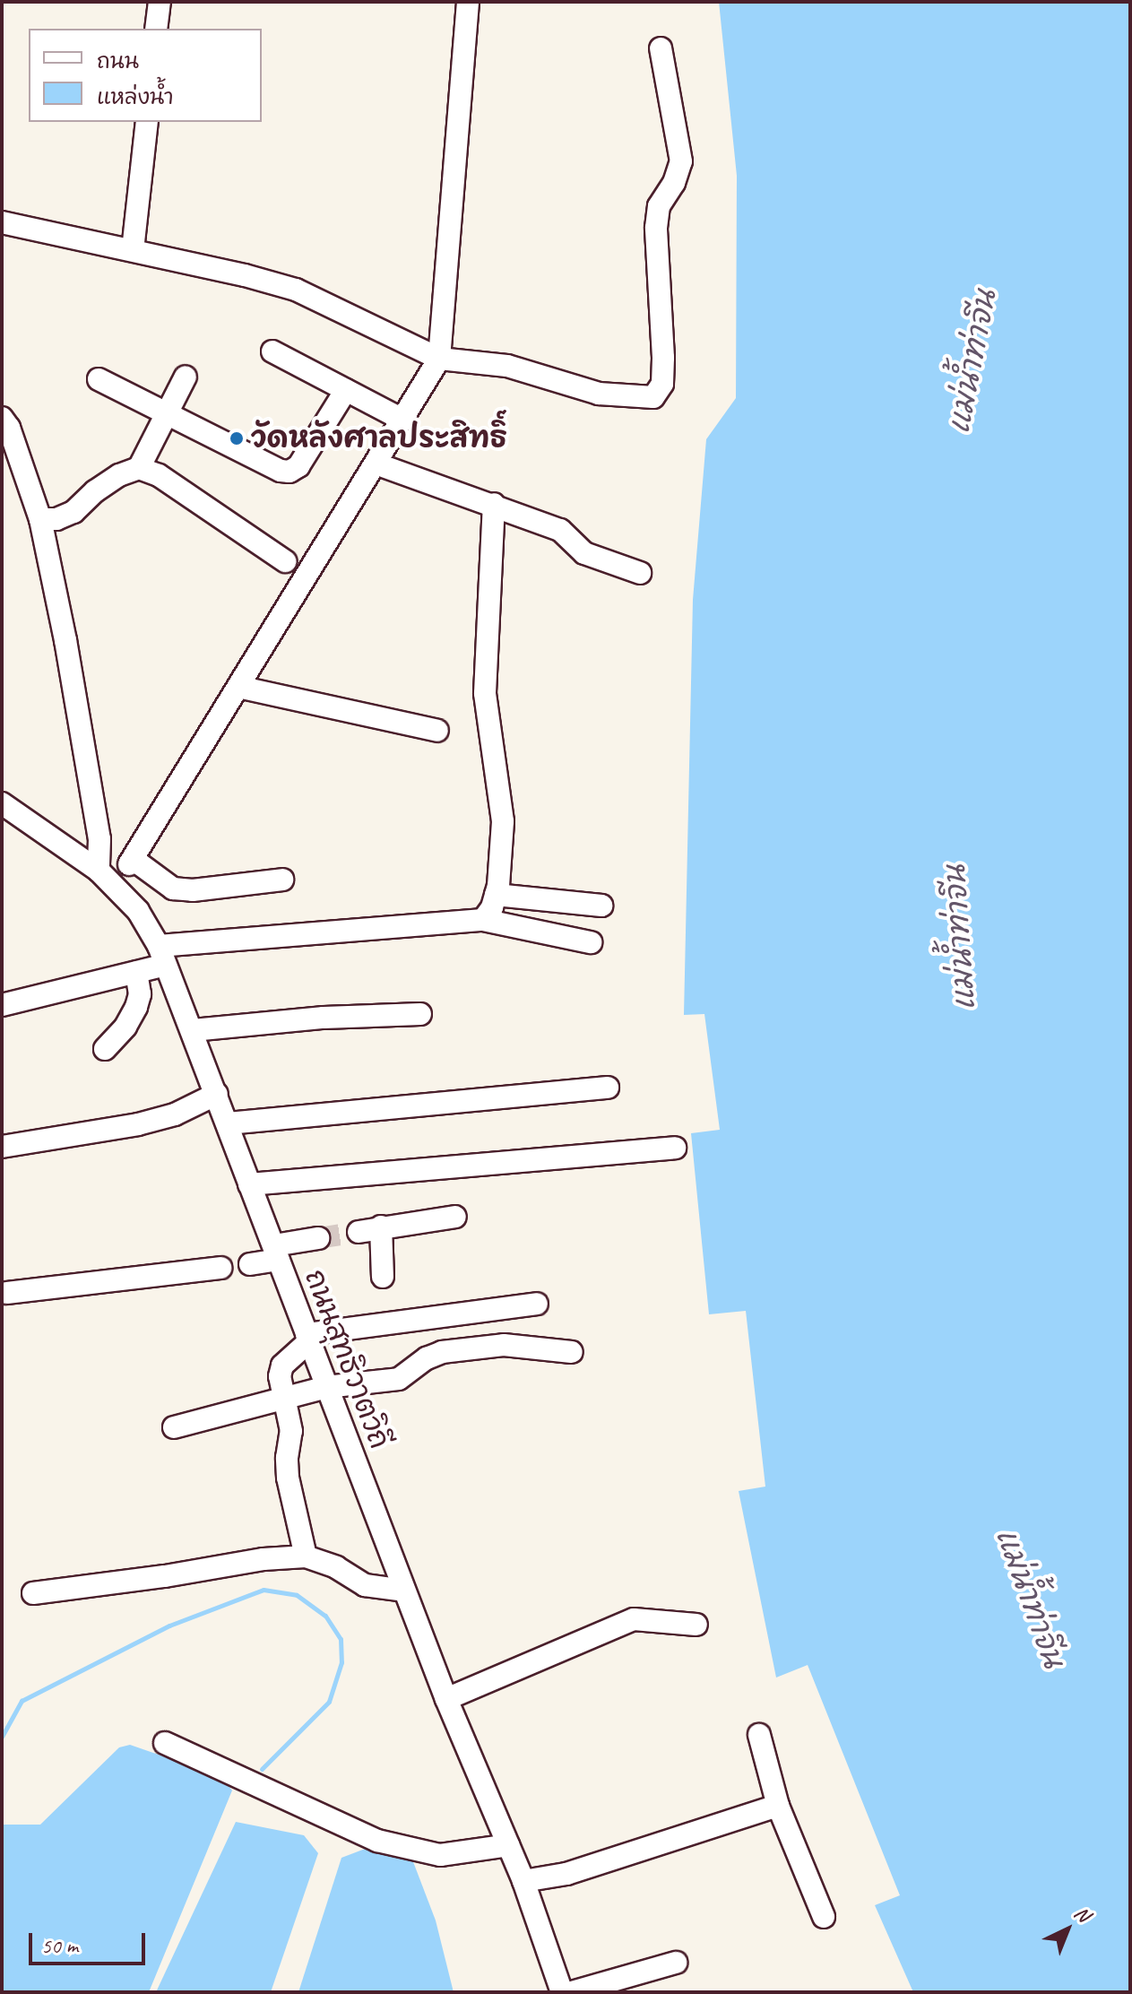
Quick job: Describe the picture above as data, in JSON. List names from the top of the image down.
{
  "streets": {
    "street": ["ถนนสุทธิวาตวิถี"]
  },
  "water": ["แม่น้ำท่าจีน"],
  "places": ["วัดหลังศาลประสิทธิ์"],
  "legend": ["ถนน", "แหล่งน้ำ"],
  "scale_bar": "50 m",
  "north": "top right"
}
